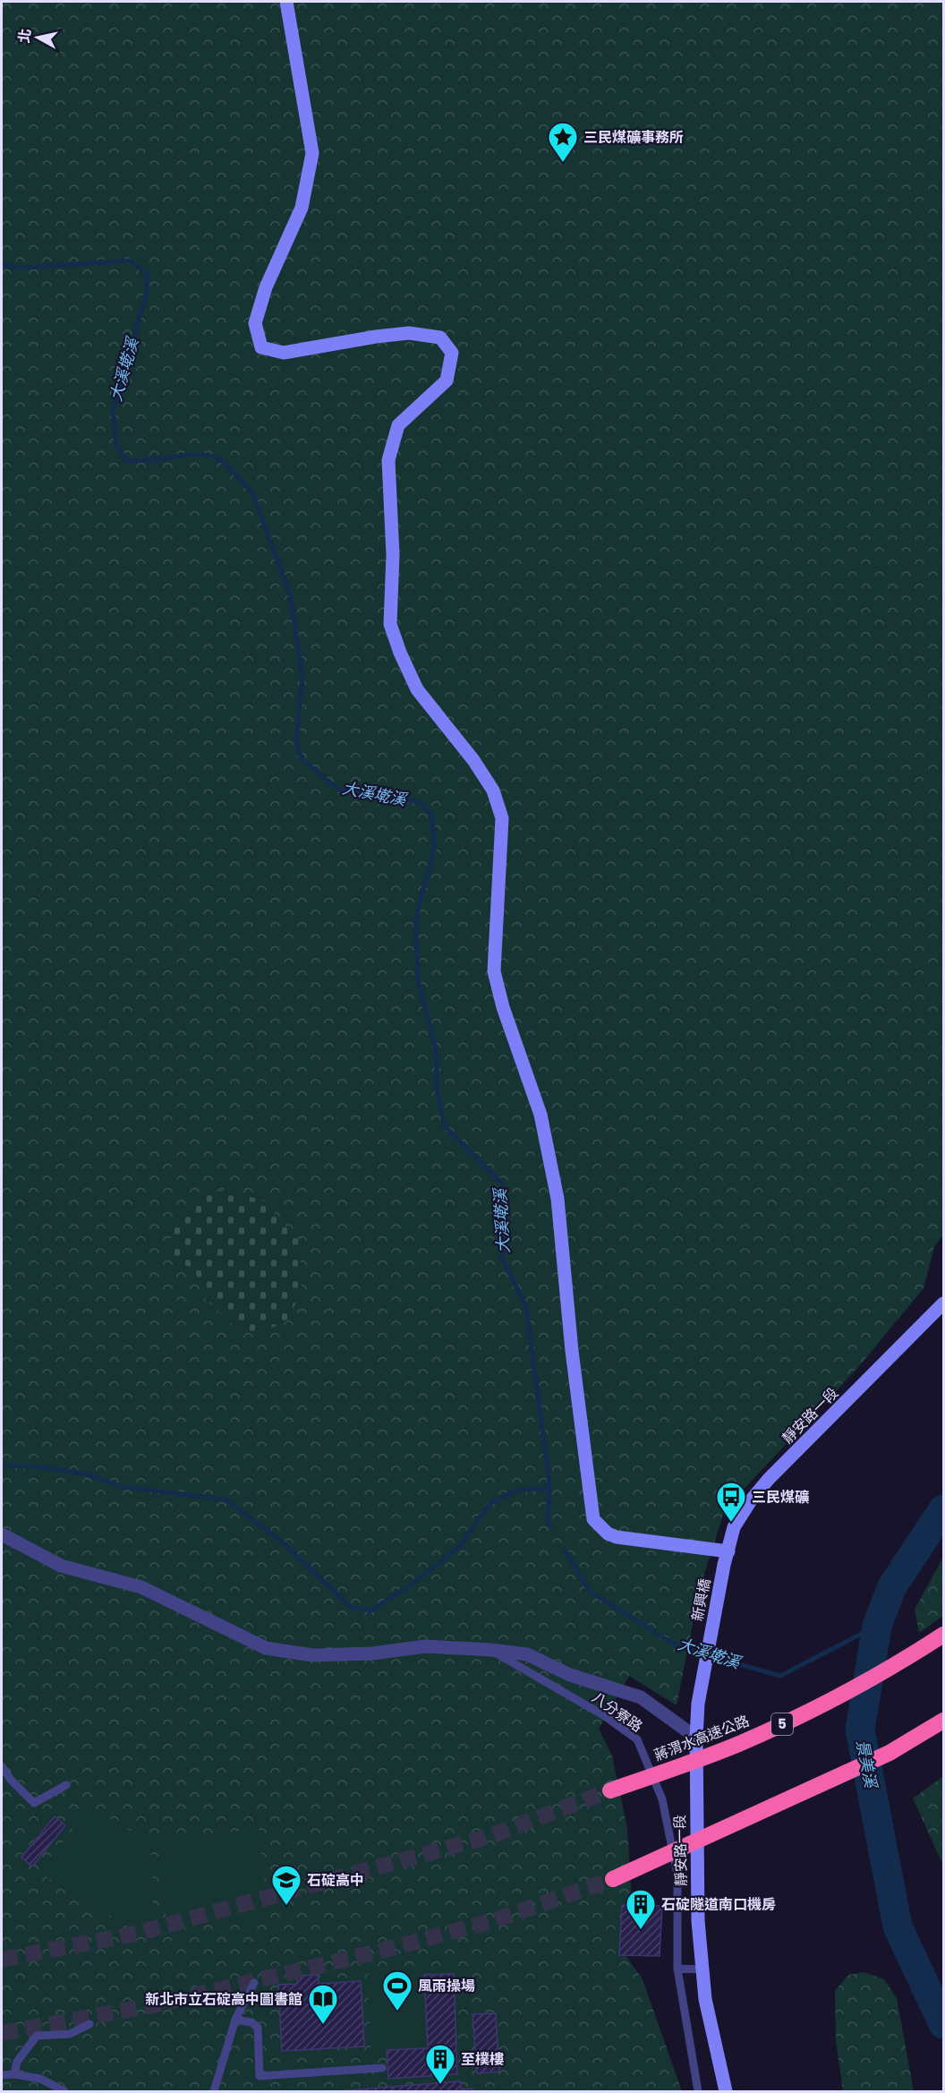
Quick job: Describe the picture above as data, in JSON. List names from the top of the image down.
{
  "streets": {
    "highway": ["5", "蔣渭水高速公路"],
    "street": ["靜安路一段", "新興橋"],
    "lane": ["八分寮路"]
  },
  "crossings": [
    ["靜安路一段", "新興橋"]
  ],
  "water": ["大溪墘溪", "景美溪"],
  "places": {
    "place": ["三民煤礦事務所"],
    "bus stop": ["三民煤礦"],
    "school or university": ["石碇高中"],
    "building": ["石碇隧道南口機房", "至樸樓"],
    "sports": ["風雨操場"],
    "library": ["新北市立石碇高中圖書館"]
  },
  "north": "left"
}
